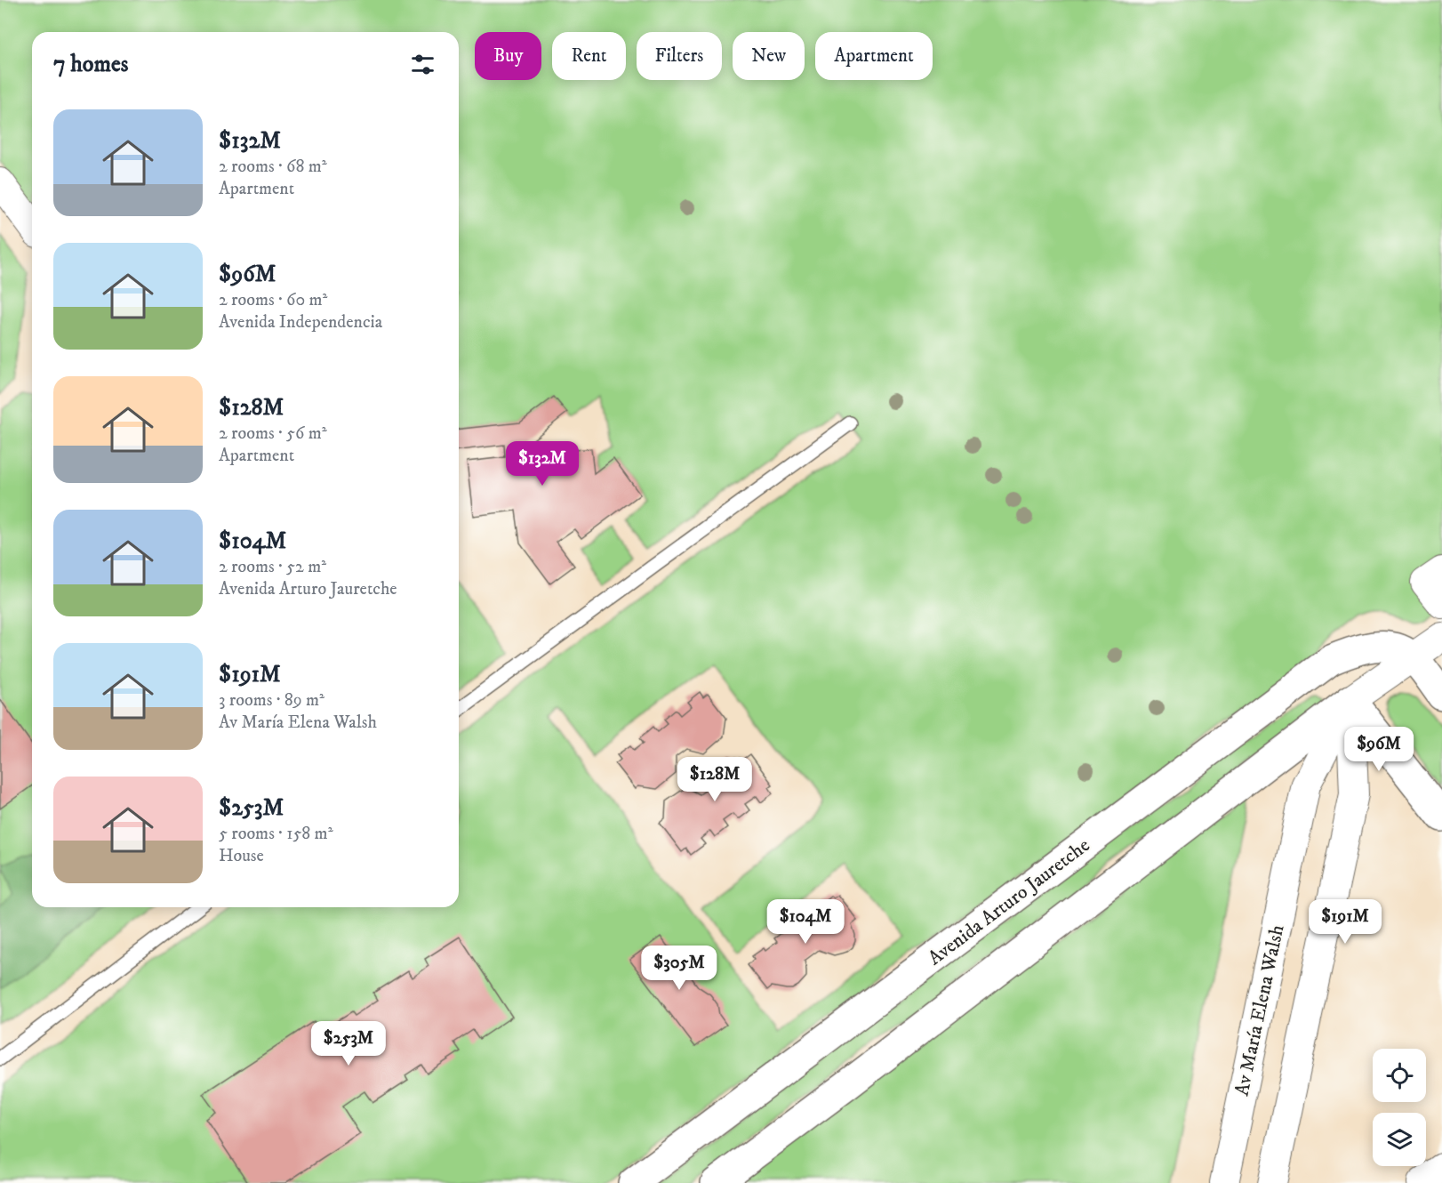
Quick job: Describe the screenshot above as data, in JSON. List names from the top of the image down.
{
  "streets": {
    "main road": ["Avenida Arturo Jauretche"],
    "street": ["Av María Elena Walsh"]
  },
  "page": {
    "chip": [
      "Buy",
      "Rent",
      "Filters",
      "New",
      "Apartment"
    ],
    "heading": "7 homes",
    "list": [
      {
        "name": "$132M",
        "note": "2 rooms · 68 m² · Apartment"
      },
      {
        "name": "$96M",
        "note": "2 rooms · 60 m² · Avenida Independencia"
      },
      {
        "name": "$128M",
        "note": "2 rooms · 56 m² · Apartment"
      },
      {
        "name": "$104M",
        "note": "2 rooms · 52 m² · Avenida Arturo Jauretche"
      },
      {
        "name": "$191M",
        "note": "3 rooms · 89 m² · Av María Elena Walsh"
      },
      {
        "name": "$253M",
        "note": "5 rooms · 158 m² · House"
      }
    ],
    "price": [
      "$132M",
      "$96M",
      "$128M",
      "$104M",
      "$191M",
      "$305M",
      "$253M"
    ]
  }
}
